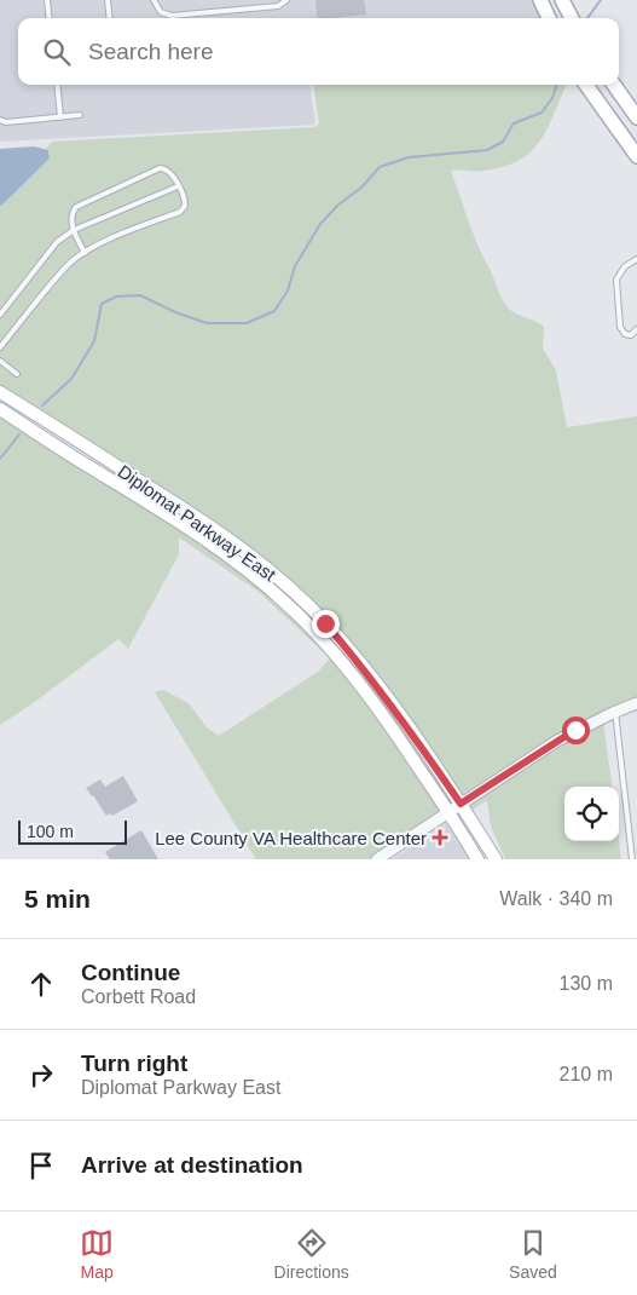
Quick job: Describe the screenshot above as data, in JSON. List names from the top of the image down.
{
  "streets": {
    "main road": ["Diplomat Parkway East"]
  },
  "places": {
    "health": ["Lee County VA Healthcare Center"]
  },
  "scale_bar": "100 m",
  "page": {
    "search": "Search here",
    "scale": "100 m",
    "heading": ["5 min", "Walk · 340 m"],
    "list": [
      ["Continue", "Corbett Road", "130 m"],
      ["Turn right", "Diplomat Parkway East", "210 m"],
      "Arrive at destination"
    ],
    "nav": ["Map", "Directions", "Saved"]
  }
}
